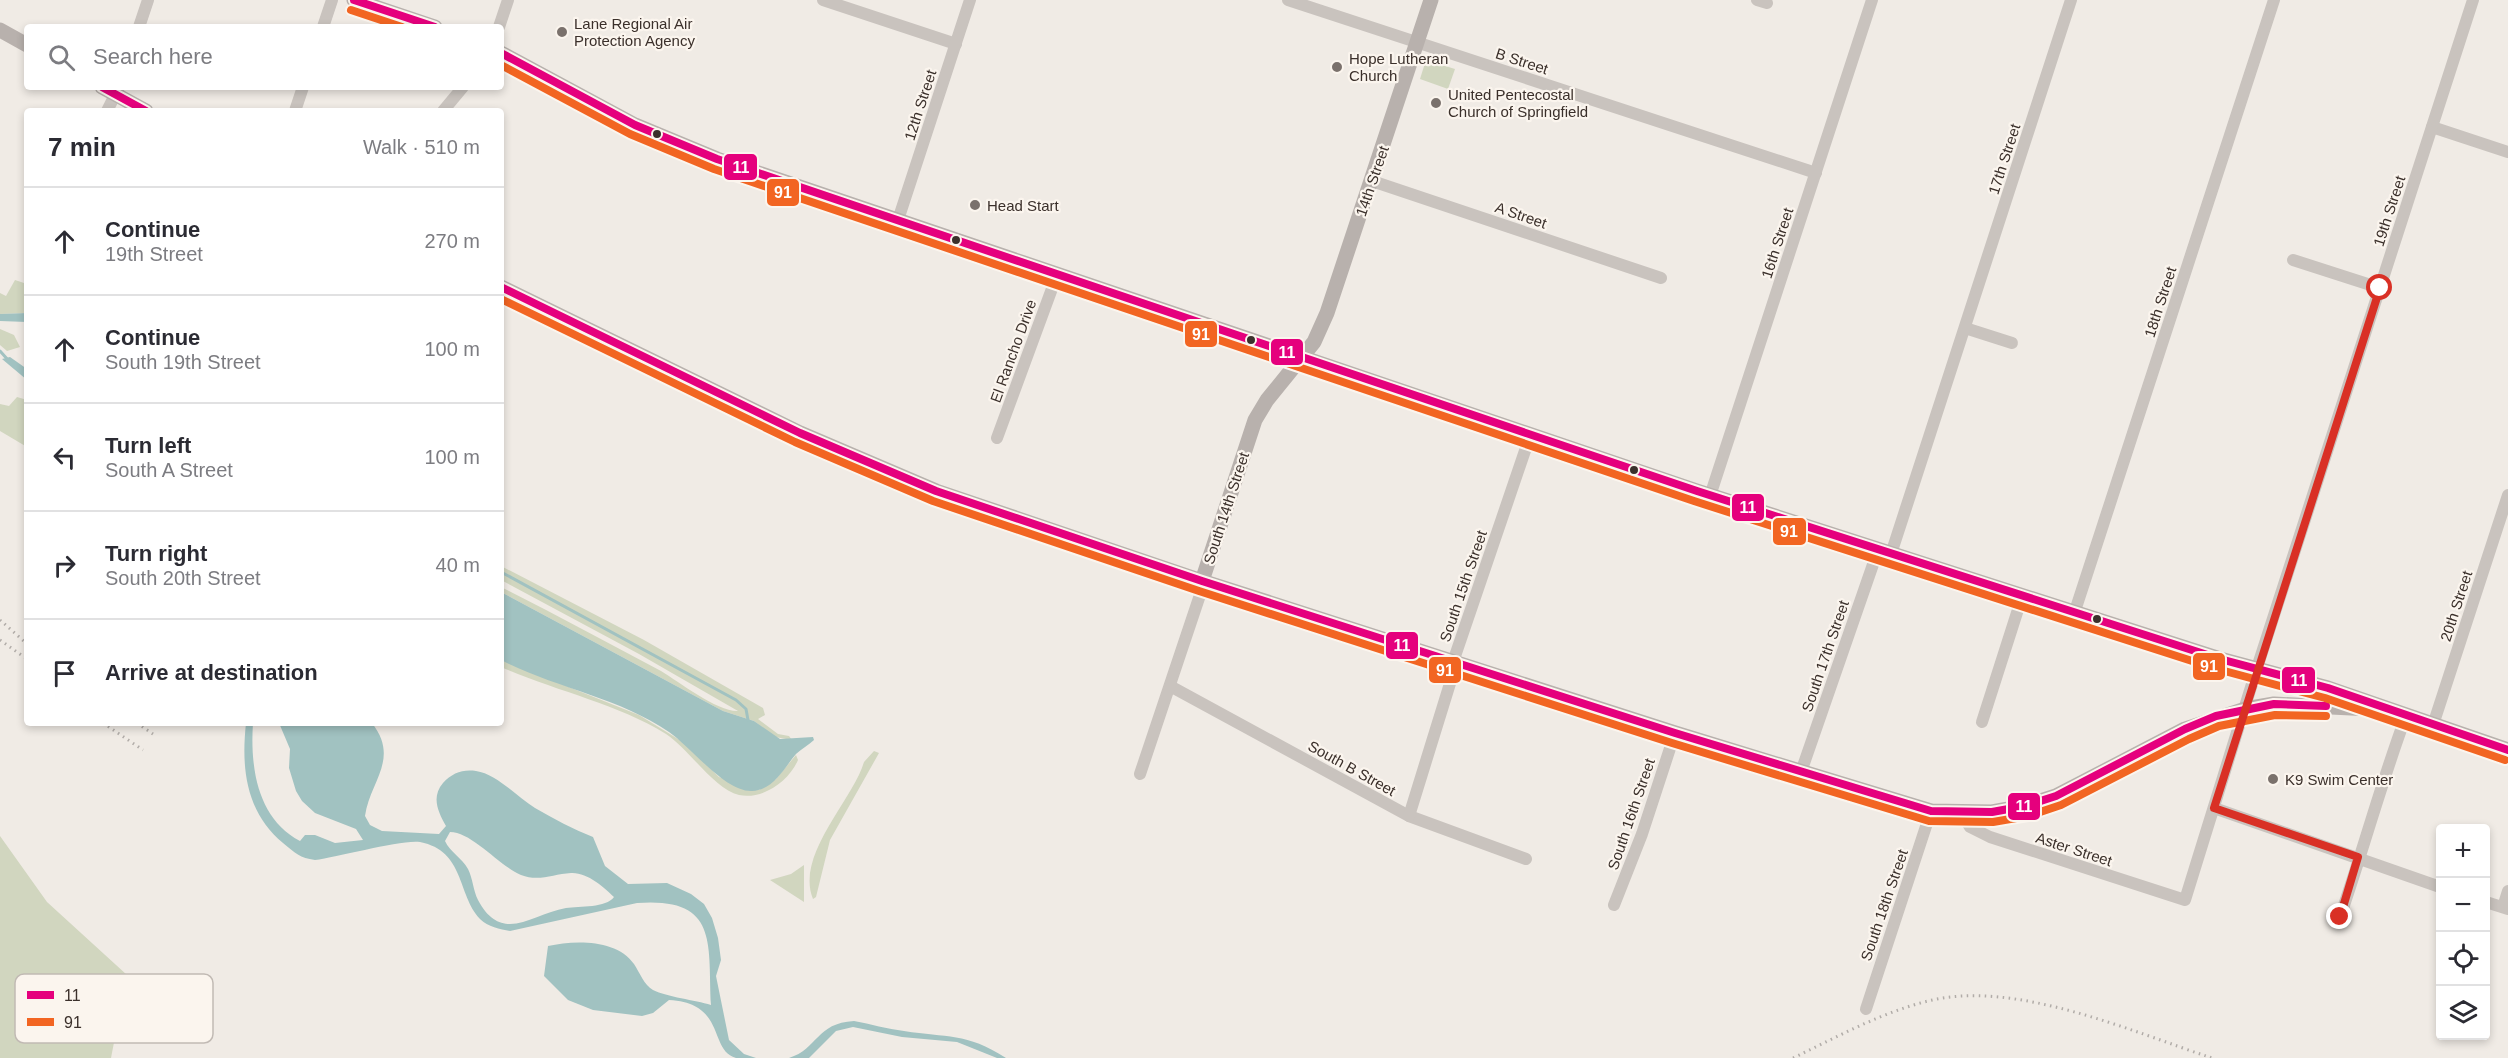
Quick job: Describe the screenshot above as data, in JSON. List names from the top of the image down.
{
  "streets": {
    "main road": ["14th Street", "South 14th Street"],
    "street": [
      "B Street",
      "12th Street",
      "17th Street",
      "19th Street",
      "A Street",
      "16th Street",
      "18th Street",
      "El Rancho Drive",
      "South 15th Street",
      "20th Street",
      "South 17th Street",
      "South B Street",
      "South 16th Street",
      "Aster Street",
      "South 18th Street"
    ]
  },
  "crossings": [
    ["B Street", "14th Street"],
    ["B Street", "16th Street"],
    ["17th Street", "South 17th Street"],
    ["14th Street", "A Street"],
    ["14th Street", "South 14th Street"],
    ["19th Street", "Aster Street"],
    ["South 14th Street", "South B Street"],
    ["South 15th Street", "South B Street"]
  ],
  "places": [
    "Lane Regional Air Protection Agency",
    "Hope Lutheran Church",
    "United Pentecostal Church of Springfield",
    "Head Start",
    "K9 Swim Center"
  ],
  "lines": ["transit line 11", "transit line 91"],
  "legend": ["11", "91"],
  "page": {
    "search": "Search here",
    "heading": ["7 min", "Walk · 510 m"],
    "list": [
      ["Continue", "19th Street", "270 m"],
      ["Continue", "South 19th Street", "100 m"],
      ["Turn left", "South A Street", "100 m"],
      ["Turn right", "South 20th Street", "40 m"],
      "Arrive at destination"
    ],
    "map_buttons": ["+", "−"]
  }
}
